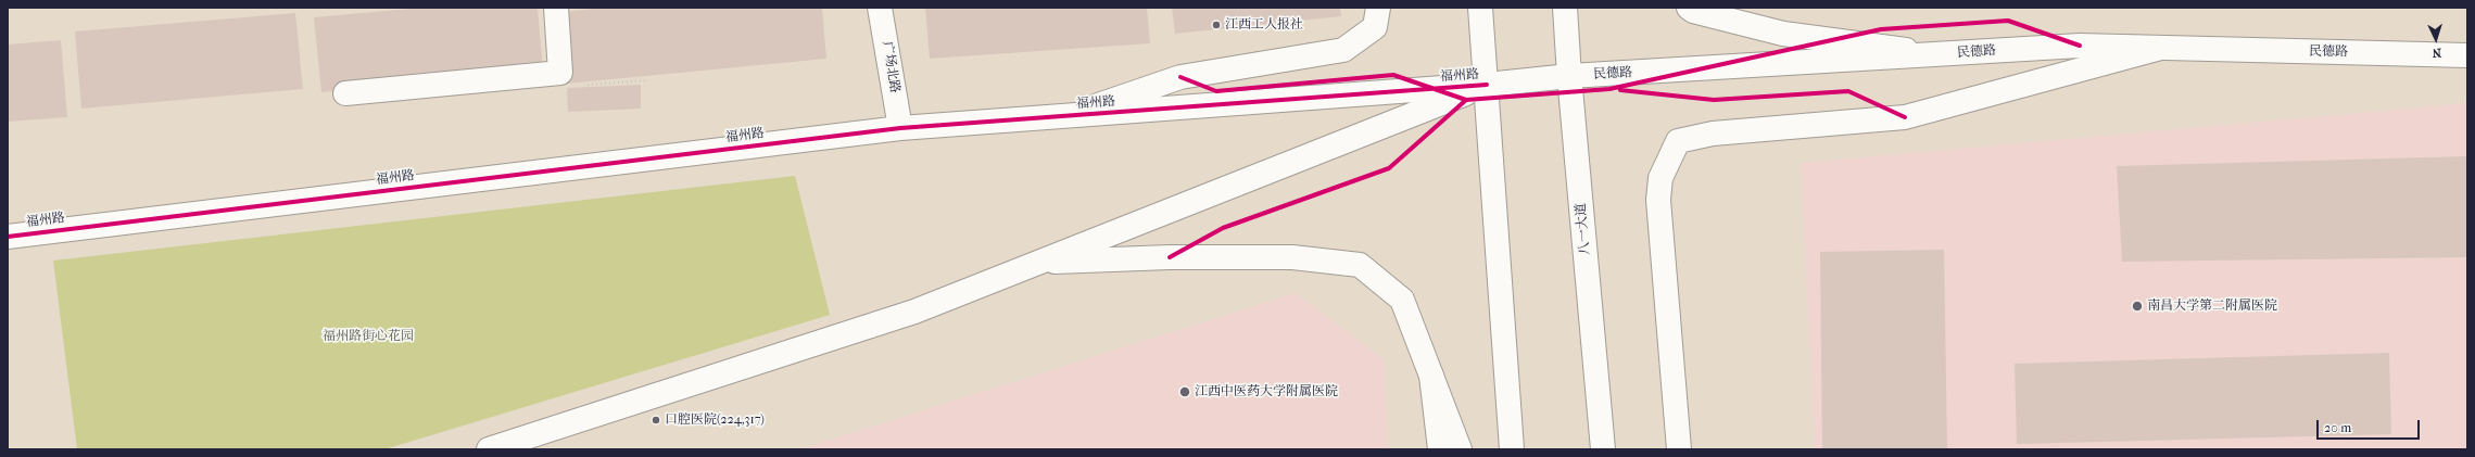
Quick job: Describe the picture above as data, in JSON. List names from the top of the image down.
{
  "streets": {
    "main road": [
      "民德路",
      "广场北路",
      "福州路",
      "八一大道"
    ]
  },
  "crossings": [
    ["民德路", "福州路"],
    ["民德路", "八一大道"],
    ["广场北路", "福州路"]
  ],
  "parks": ["福州路街心花园"],
  "places": [
    "江西工人报社",
    "南昌大学第二附属医院",
    "江西中医药大学附属医院",
    "口腔医院(224,317)"
  ],
  "scale_bar": "20 m",
  "north": "bottom"
}
